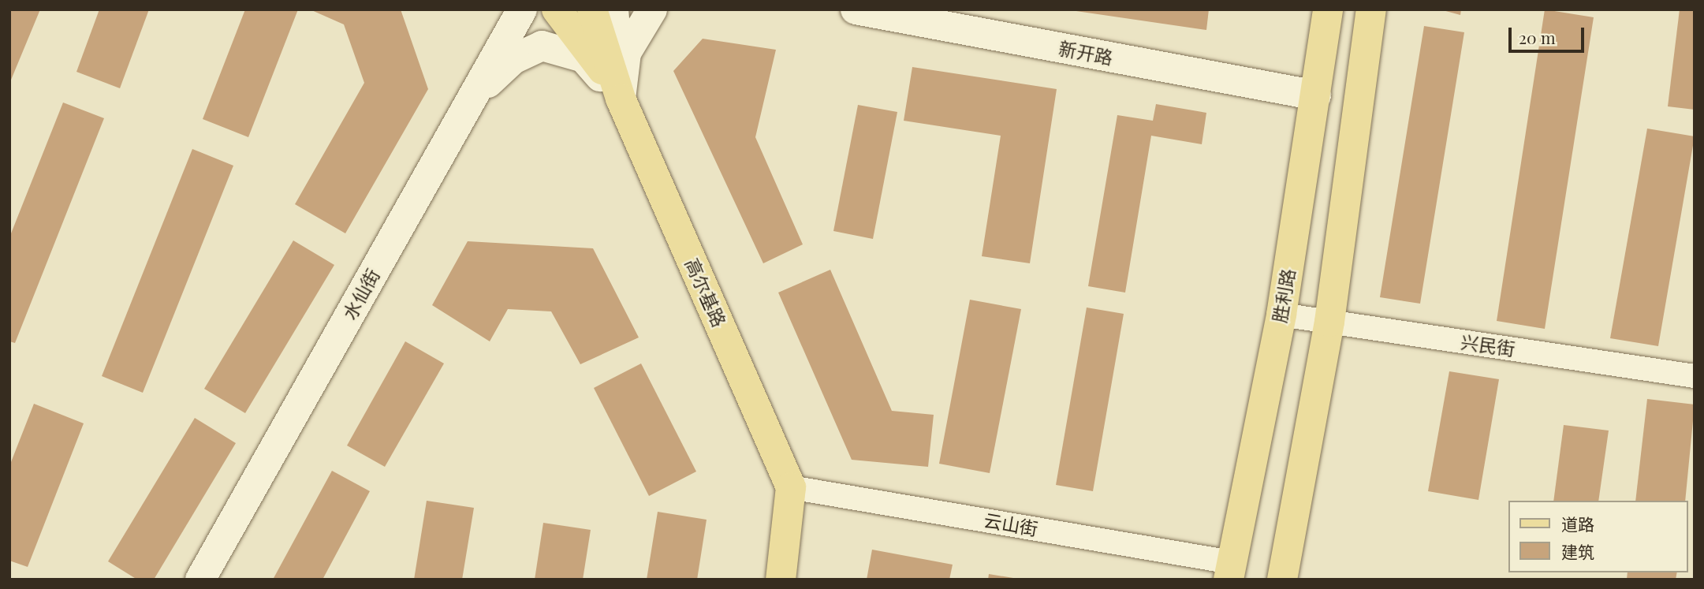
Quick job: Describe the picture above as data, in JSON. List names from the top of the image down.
{
  "streets": {
    "main road": [
      "新开路",
      "高尔基路",
      "水仙街",
      "胜利路"
    ],
    "street": ["兴民街", "云山街"]
  },
  "crossings": [
    ["新开路", "胜利路"],
    ["高尔基路", "云山街"],
    ["胜利路", "兴民街"],
    ["胜利路", "云山街"]
  ],
  "legend": ["道路", "建筑"],
  "scale_bar": "20 m"
}
